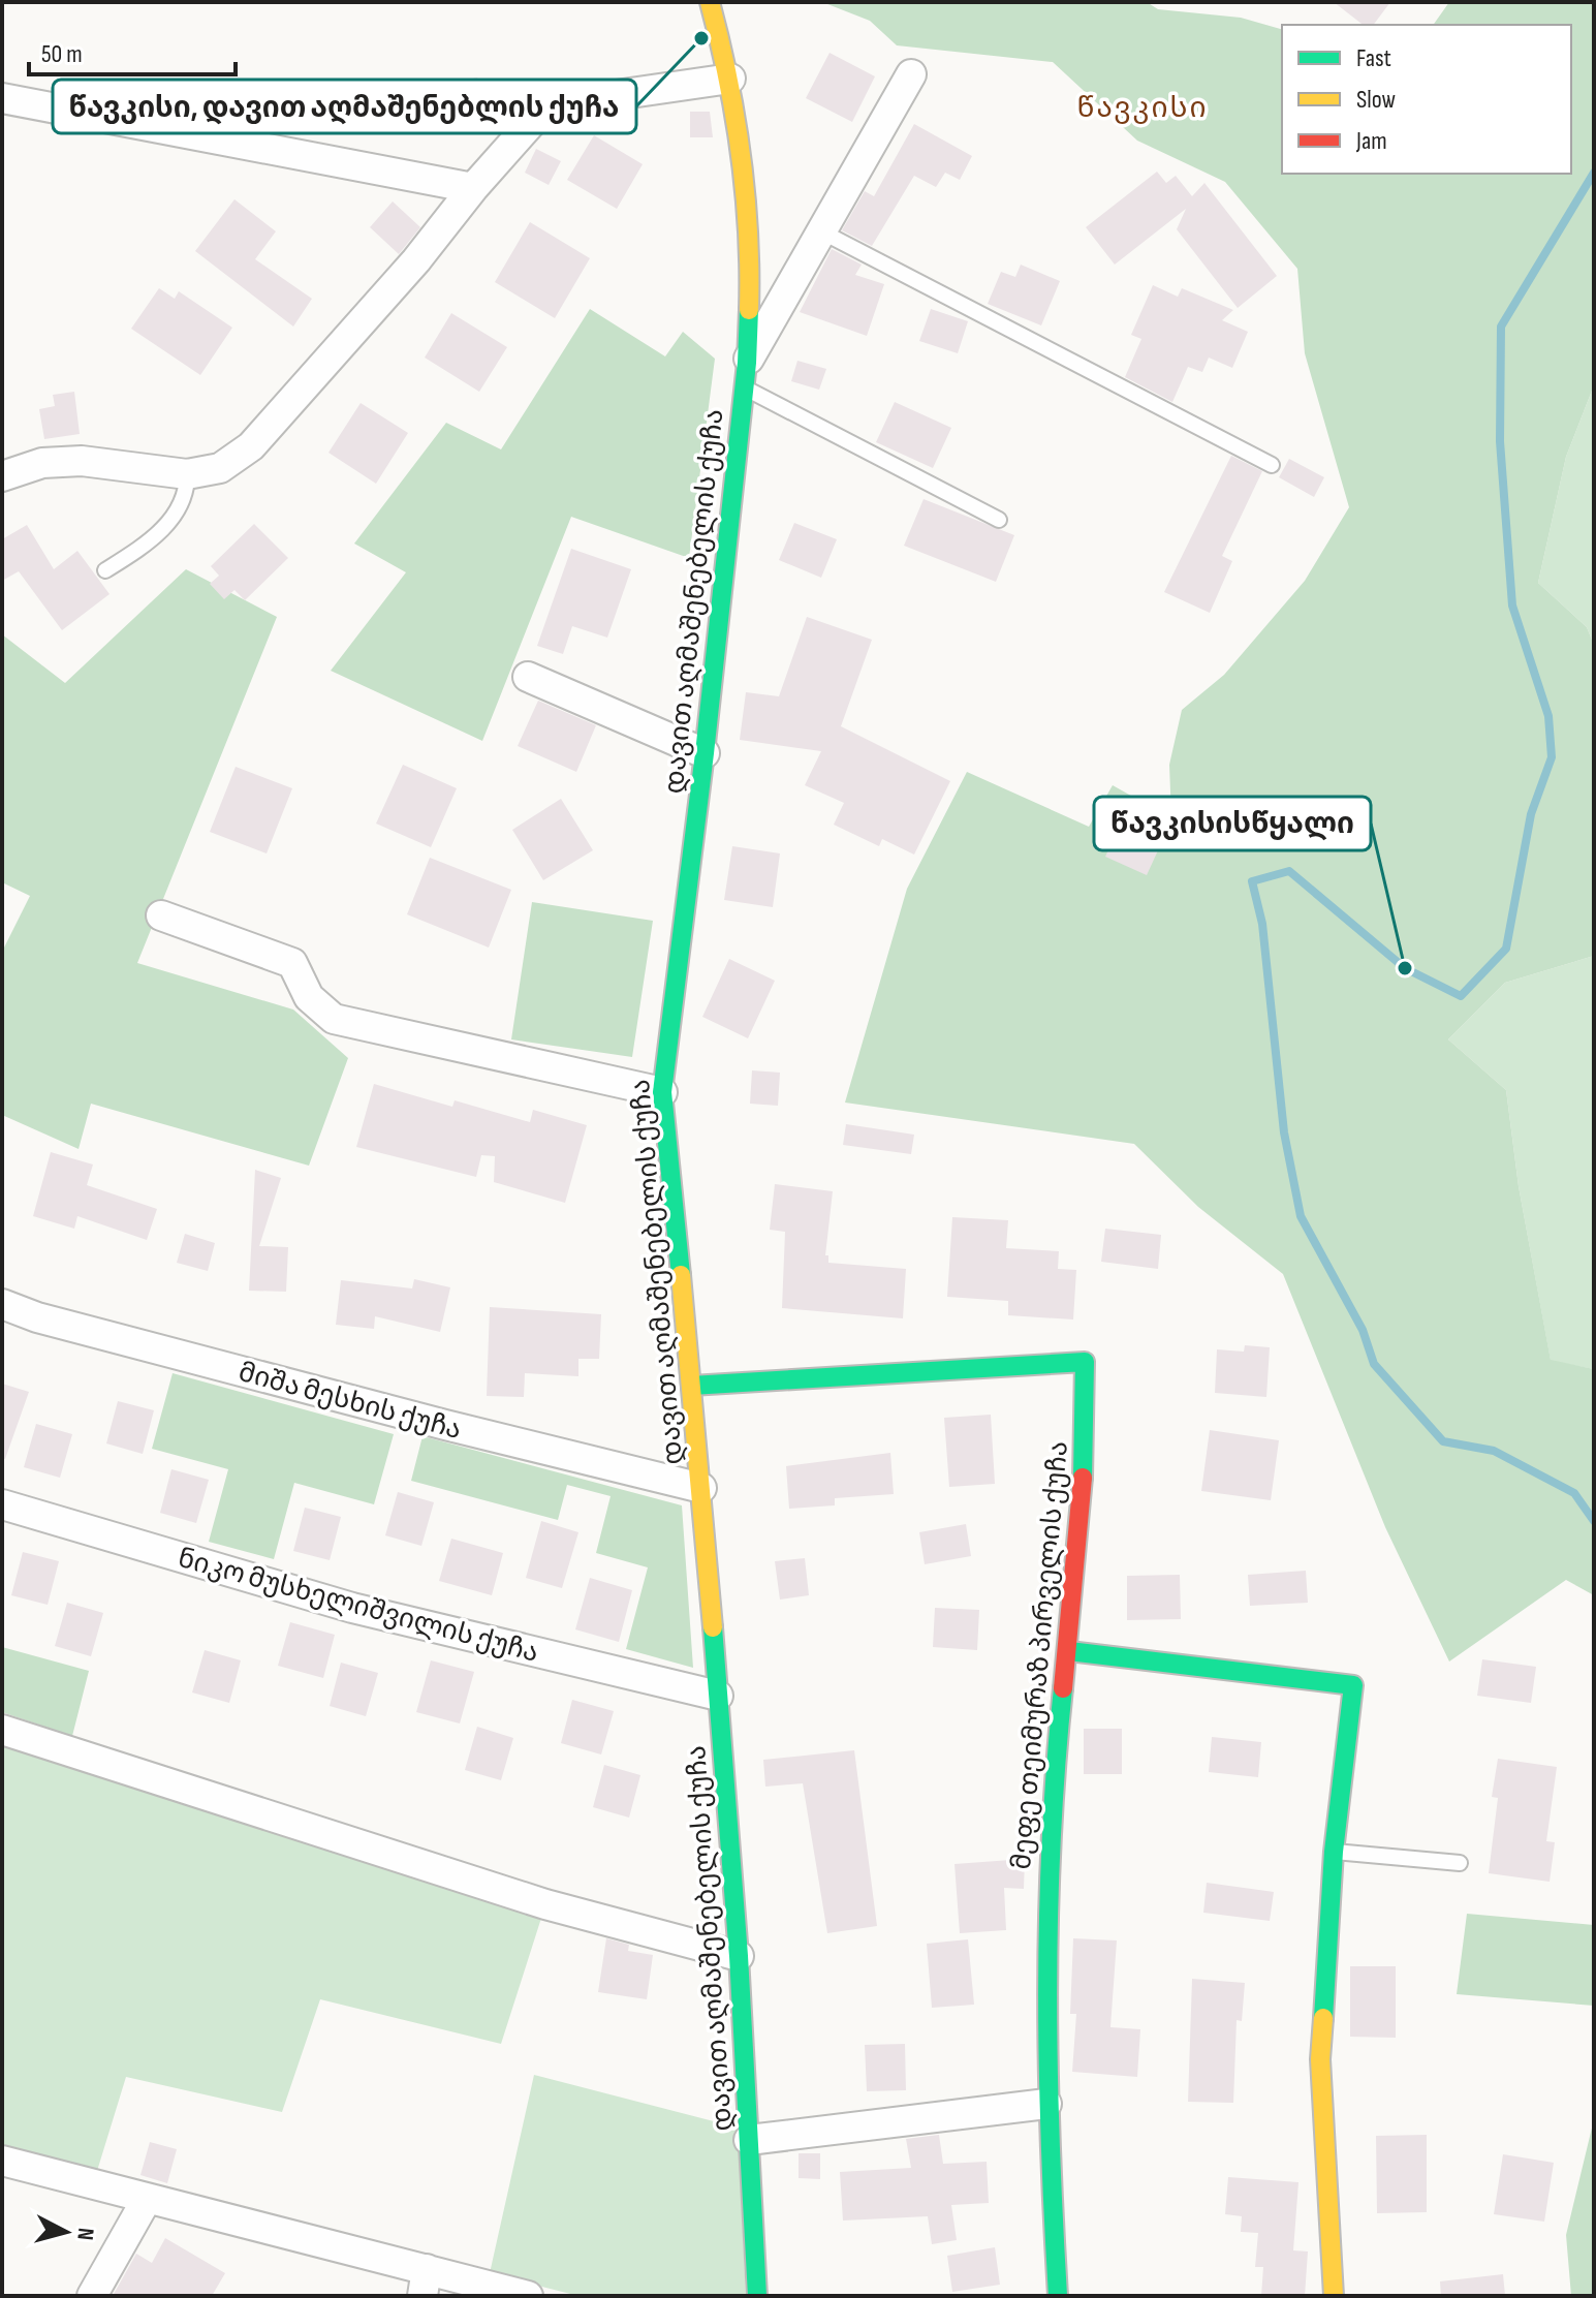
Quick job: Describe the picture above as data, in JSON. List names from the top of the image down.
{
  "streets": {
    "street": [
      "დავით აღმაშენებელის ქუჩა",
      "მიშა მესხის ქუჩა",
      "ნიკო მუსხელიშვილის ქუჩა",
      "მეფე თეიმურაზ პირველის ქუჩა"
    ]
  },
  "crossings": [
    ["დავით აღმაშენებელის ქუჩა", "მიშა მესხის ქუჩა"],
    ["დავით აღმაშენებელის ქუჩა", "ნიკო მუსხელიშვილის ქუჩა"],
    ["დავით აღმაშენებელის ქუჩა", "მეფე თეიმურაზ პირველის ქუჩა"]
  ],
  "districts": ["წავკისი"],
  "places": ["წავკისი, დავით აღმაშენებლის ქუჩა", "წავკისისწყალი"],
  "legend": ["Fast", "Slow", "Jam"],
  "scale_bar": "50 m",
  "north": "right"
}
